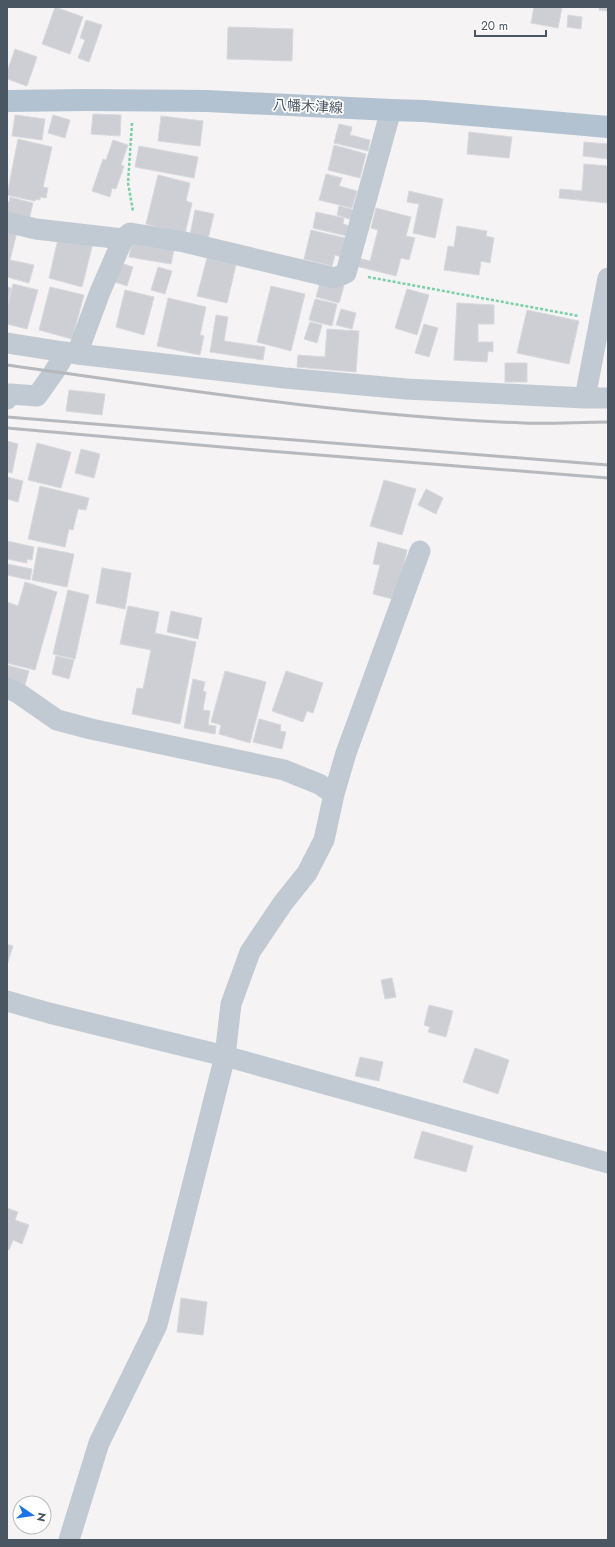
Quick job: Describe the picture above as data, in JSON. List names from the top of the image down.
{
  "streets": {
    "main road": ["八幡木津線"]
  },
  "scale_bar": "20 m",
  "north": "right"
}
